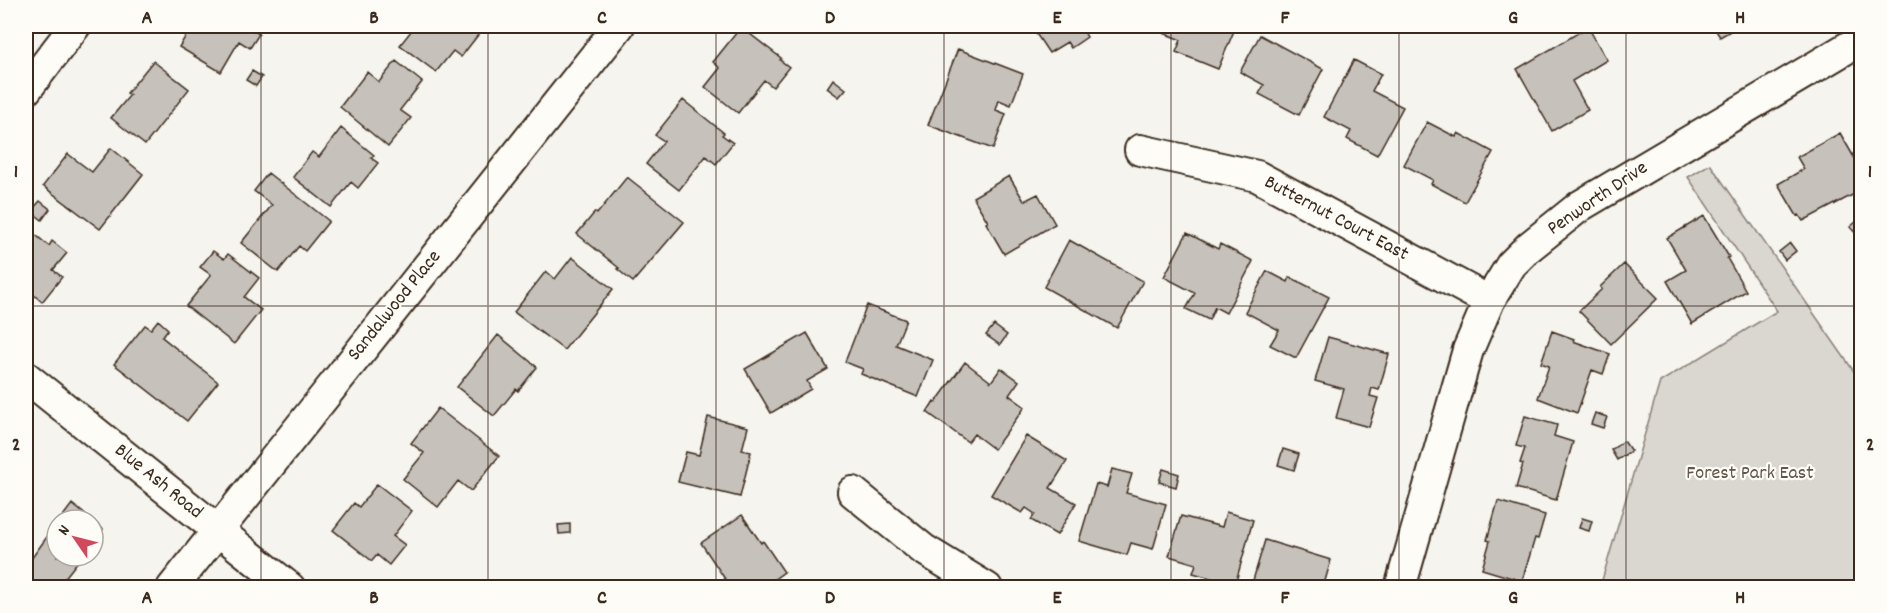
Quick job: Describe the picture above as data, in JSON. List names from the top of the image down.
{
  "streets": {
    "street": [
      "Penworth Drive",
      "Butternut Court East",
      "Sandalwood Place",
      "Blue Ash Road"
    ]
  },
  "crossings": [
    ["Penworth Drive", "Butternut Court East"],
    ["Sandalwood Place", "Blue Ash Road"]
  ],
  "parks": ["Forest Park East"],
  "north": "top left",
  "grid": {
    "columns": [
      "A",
      "B",
      "C",
      "D",
      "E",
      "F",
      "G",
      "H"
    ],
    "rows": ["1", "2"]
  }
}
